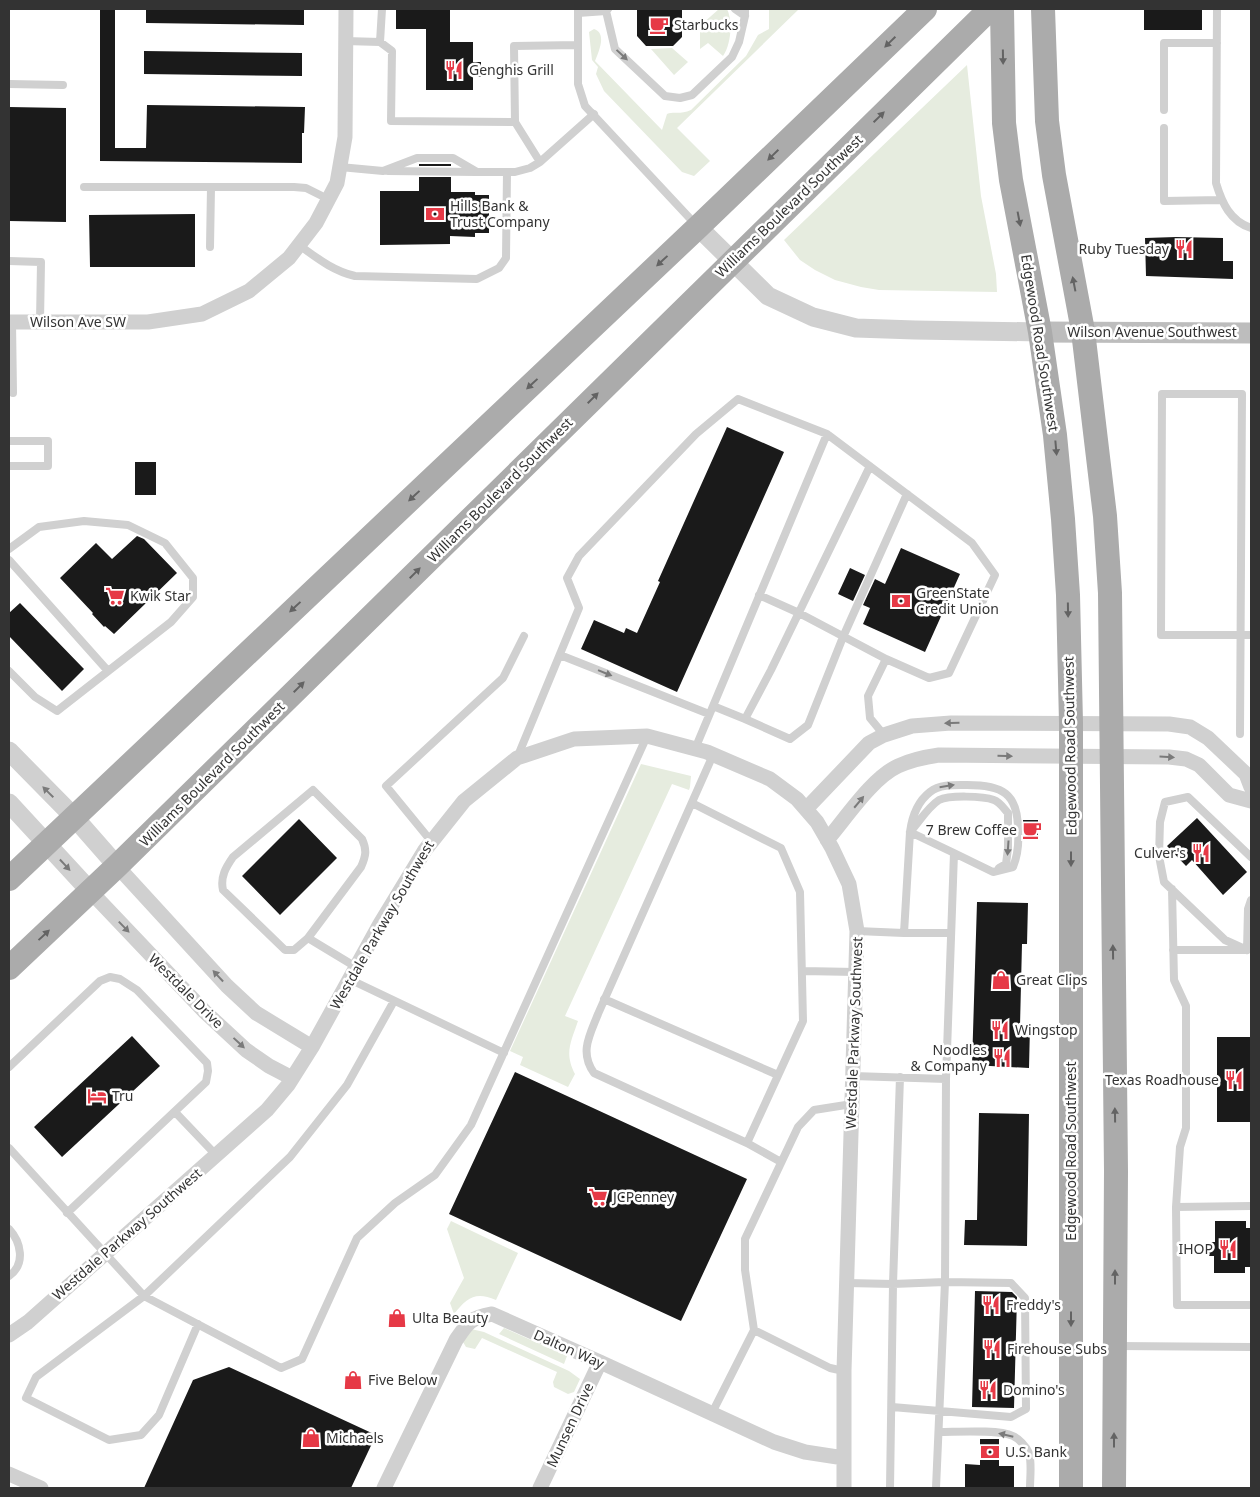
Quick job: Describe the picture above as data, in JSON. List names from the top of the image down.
{
  "streets": {
    "main road": ["Williams Boulevard Southwest", "Wilson Avenue Southwest", "Edgewood Road Southwest"],
    "street": [
      "Wilson Ave SW",
      "Westdale Parkway Southwest",
      "Westdale Drive",
      "Dalton Way",
      "Munsen Drive"
    ]
  },
  "crossings": [
    ["Williams Boulevard Southwest", "Wilson Avenue Southwest"],
    ["Williams Boulevard Southwest", "Westdale Drive"],
    ["Wilson Avenue Southwest", "Edgewood Road Southwest"],
    ["Westdale Parkway Southwest", "Westdale Drive"],
    ["Westdale Parkway Southwest", "Dalton Way"],
    ["Dalton Way", "Munsen Drive"]
  ],
  "places": {
    "cafe": ["Starbucks", "7 Brew Coffee"],
    "restaurant": [
      "Genghis Grill",
      "Ruby Tuesday",
      "Culver's",
      "Wingstop",
      "Noodles & Company",
      "Texas Roadhouse",
      "IHOP",
      "Freddy's",
      "Firehouse Subs",
      "Domino's"
    ],
    "bank": ["Hills Bank & Trust Company", "GreenState Credit Union", "U.S. Bank"],
    "supermarket": ["Kwik Star", "JCPenney"],
    "shop": [
      "Great Clips",
      "Ulta Beauty",
      "Five Below",
      "Michaels"
    ],
    "hotel": ["Tru"]
  }
}
